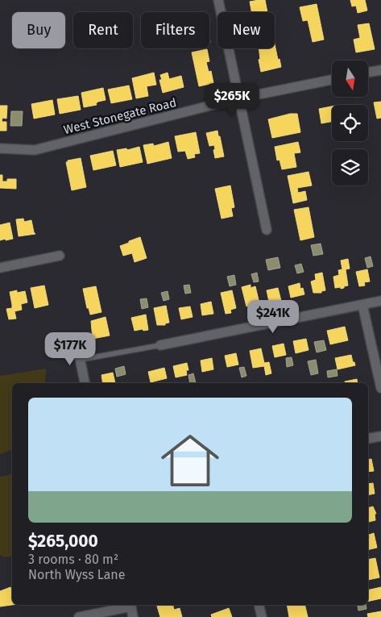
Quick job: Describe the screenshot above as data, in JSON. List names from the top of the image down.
{
  "streets": {
    "street": ["West Stonegate Road"]
  },
  "north": "bottom",
  "page": {
    "chip": [
      "Buy",
      "Rent",
      "Filters",
      "New"
    ],
    "price": ["$265K", "$241K", "$177K"],
    "list": [
      {
        "name": "$265,000",
        "note": "3 rooms · 80 m² · North Wyss Lane"
      }
    ]
  }
}
